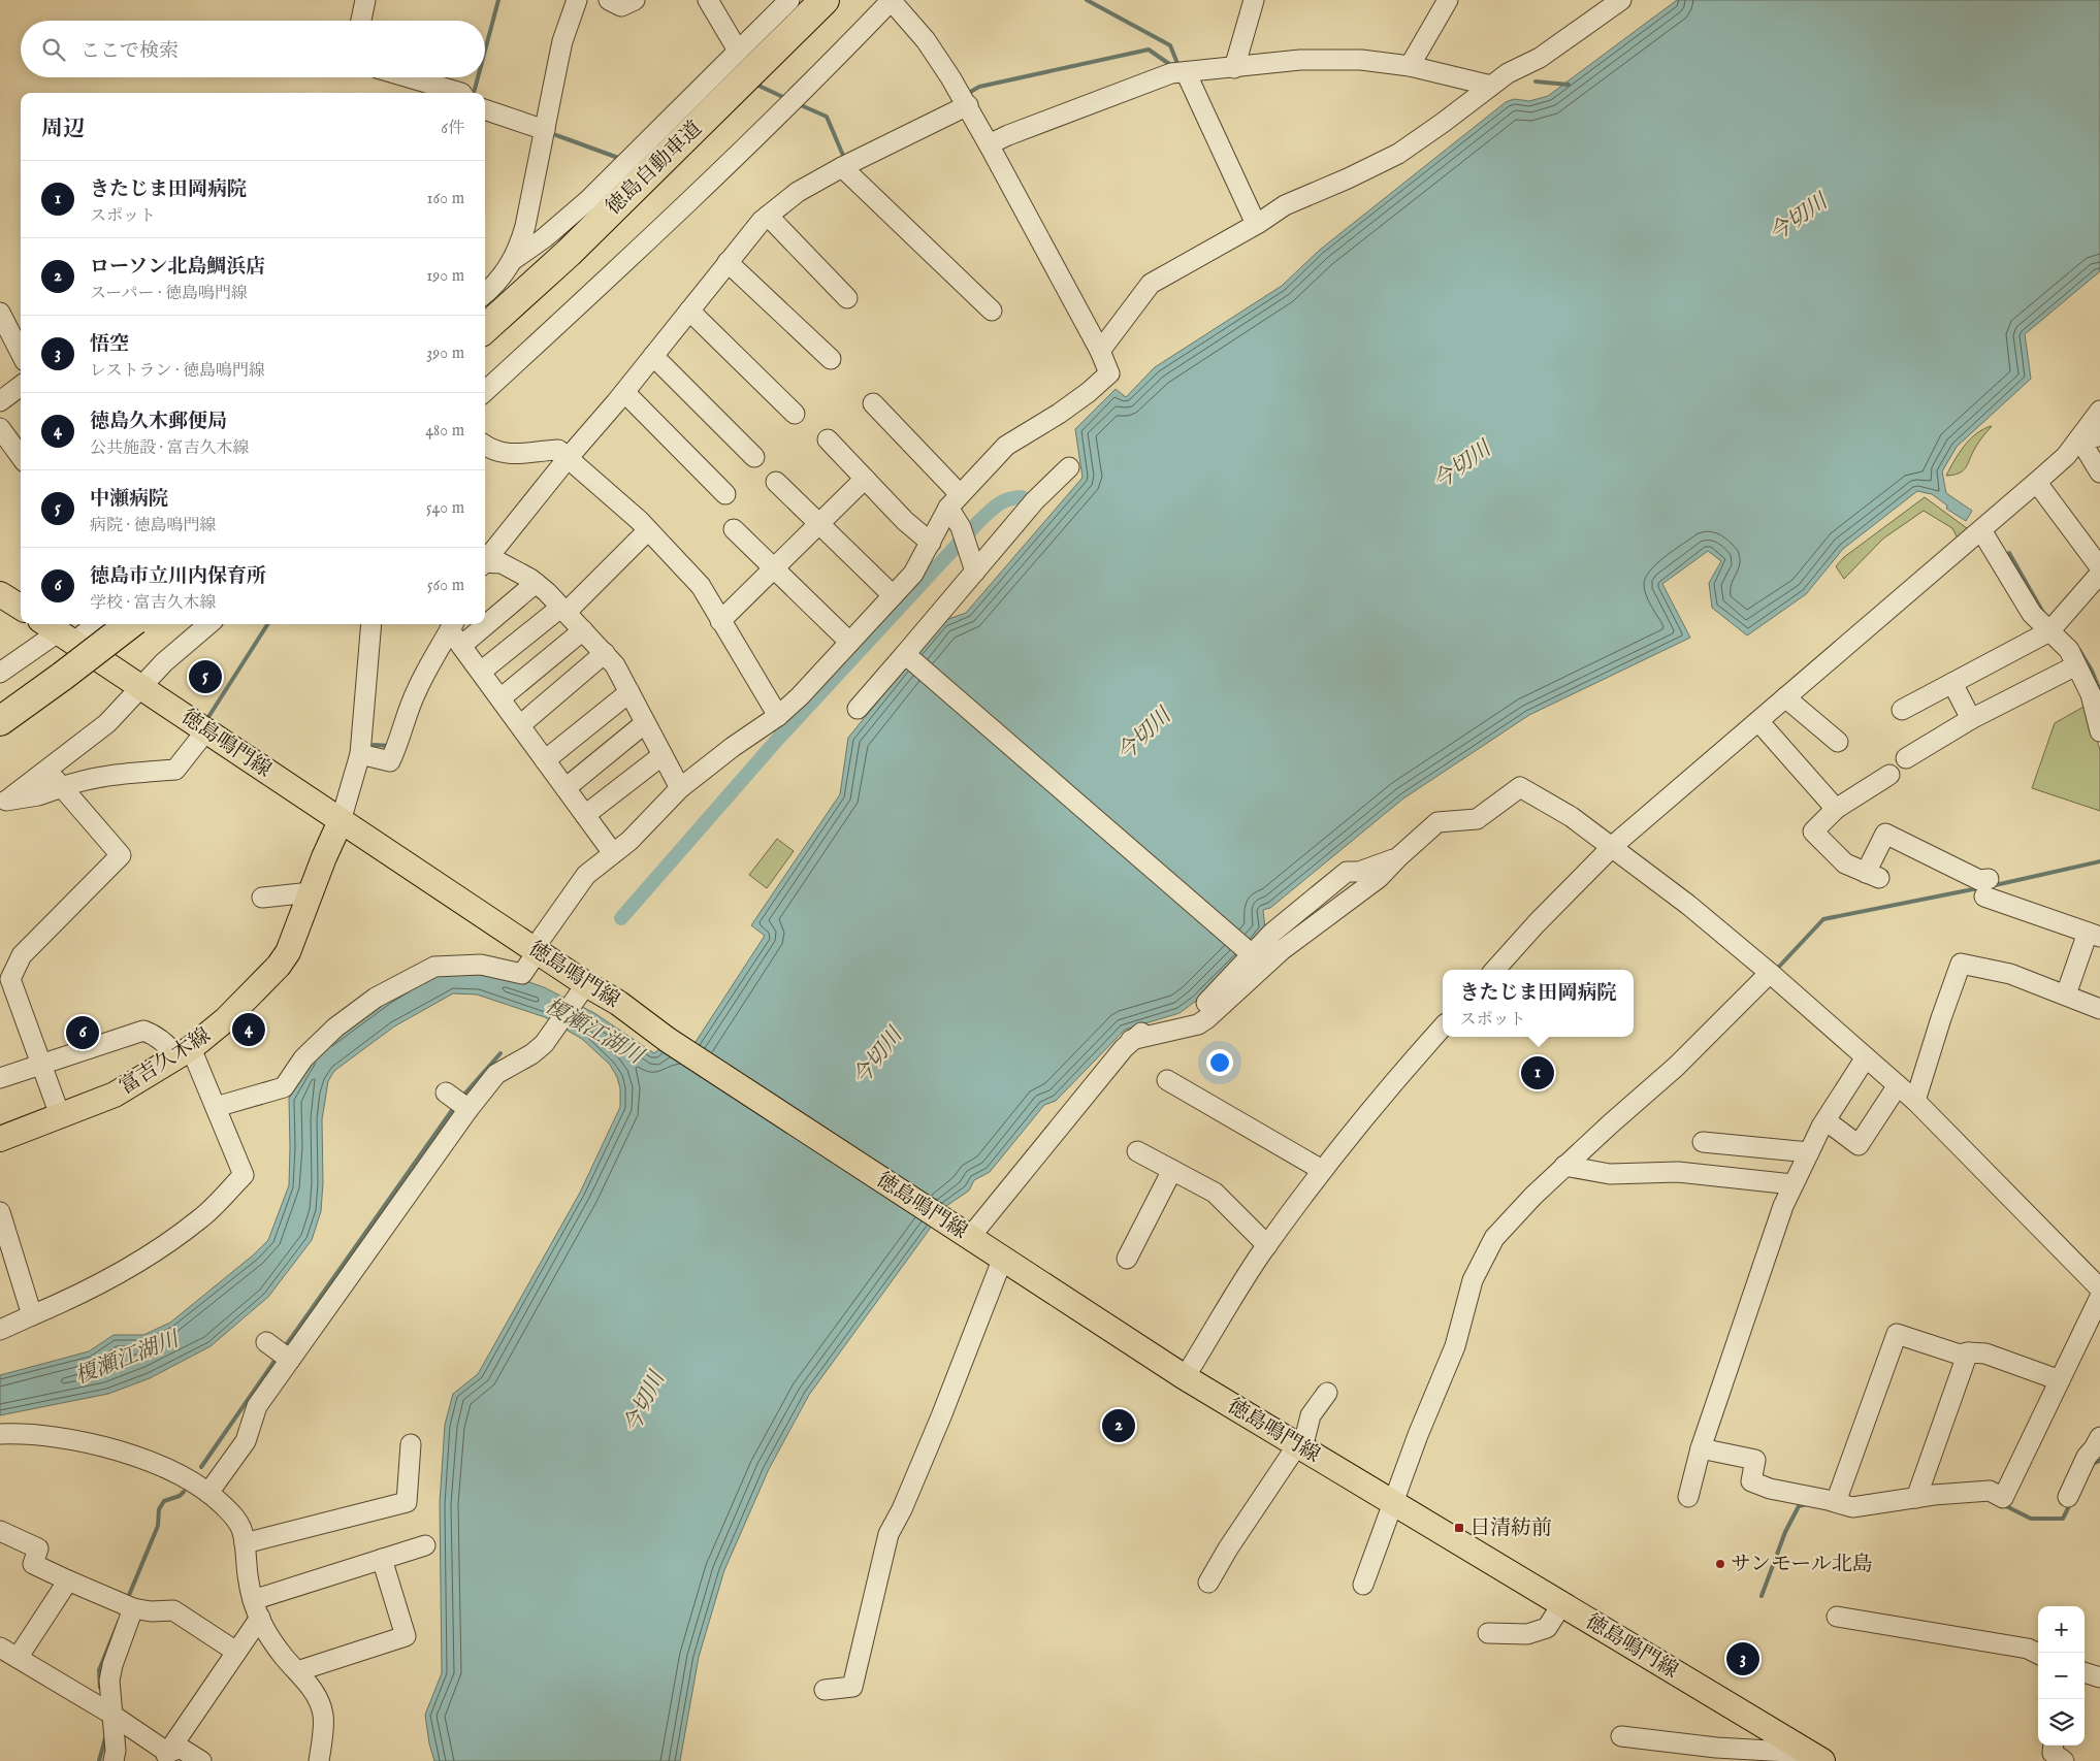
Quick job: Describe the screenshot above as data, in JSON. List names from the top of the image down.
{
  "streets": {
    "highway": ["徳島自動車道"],
    "main road": ["徳島鳴門線", "富吉久木線"]
  },
  "crossings": [
    ["徳島鳴門線", "富吉久木線"]
  ],
  "water": ["今切川", "榎瀬江湖川"],
  "places": {
    "transit": ["日清紡前"],
    "other": ["サンモール北島"]
  },
  "page": {
    "search": "ここで検索",
    "heading": ["周辺", "6件"],
    "list": [
      {
        "mark": "1",
        "name": "きたじま田岡病院",
        "note": "スポット",
        "value": "160 m"
      },
      {
        "mark": "2",
        "name": "ローソン北島鯛浜店",
        "note": "スーパー · 徳島鳴門線",
        "value": "190 m"
      },
      {
        "mark": "3",
        "name": "悟空",
        "note": "レストラン · 徳島鳴門線",
        "value": "390 m"
      },
      {
        "mark": "4",
        "name": "徳島久木郵便局",
        "note": "公共施設 · 富吉久木線",
        "value": "480 m"
      },
      {
        "mark": "5",
        "name": "中瀬病院",
        "note": "病院 · 徳島鳴門線",
        "value": "540 m"
      },
      {
        "mark": "6",
        "name": "徳島市立川内保育所",
        "note": "学校 · 富吉久木線",
        "value": "560 m"
      }
    ],
    "pins": [
      "5",
      "4",
      "6",
      "1",
      "2",
      "3"
    ],
    "popup": ["きたじま田岡病院", "スポット"],
    "map_buttons": ["+", "−"]
  }
}
